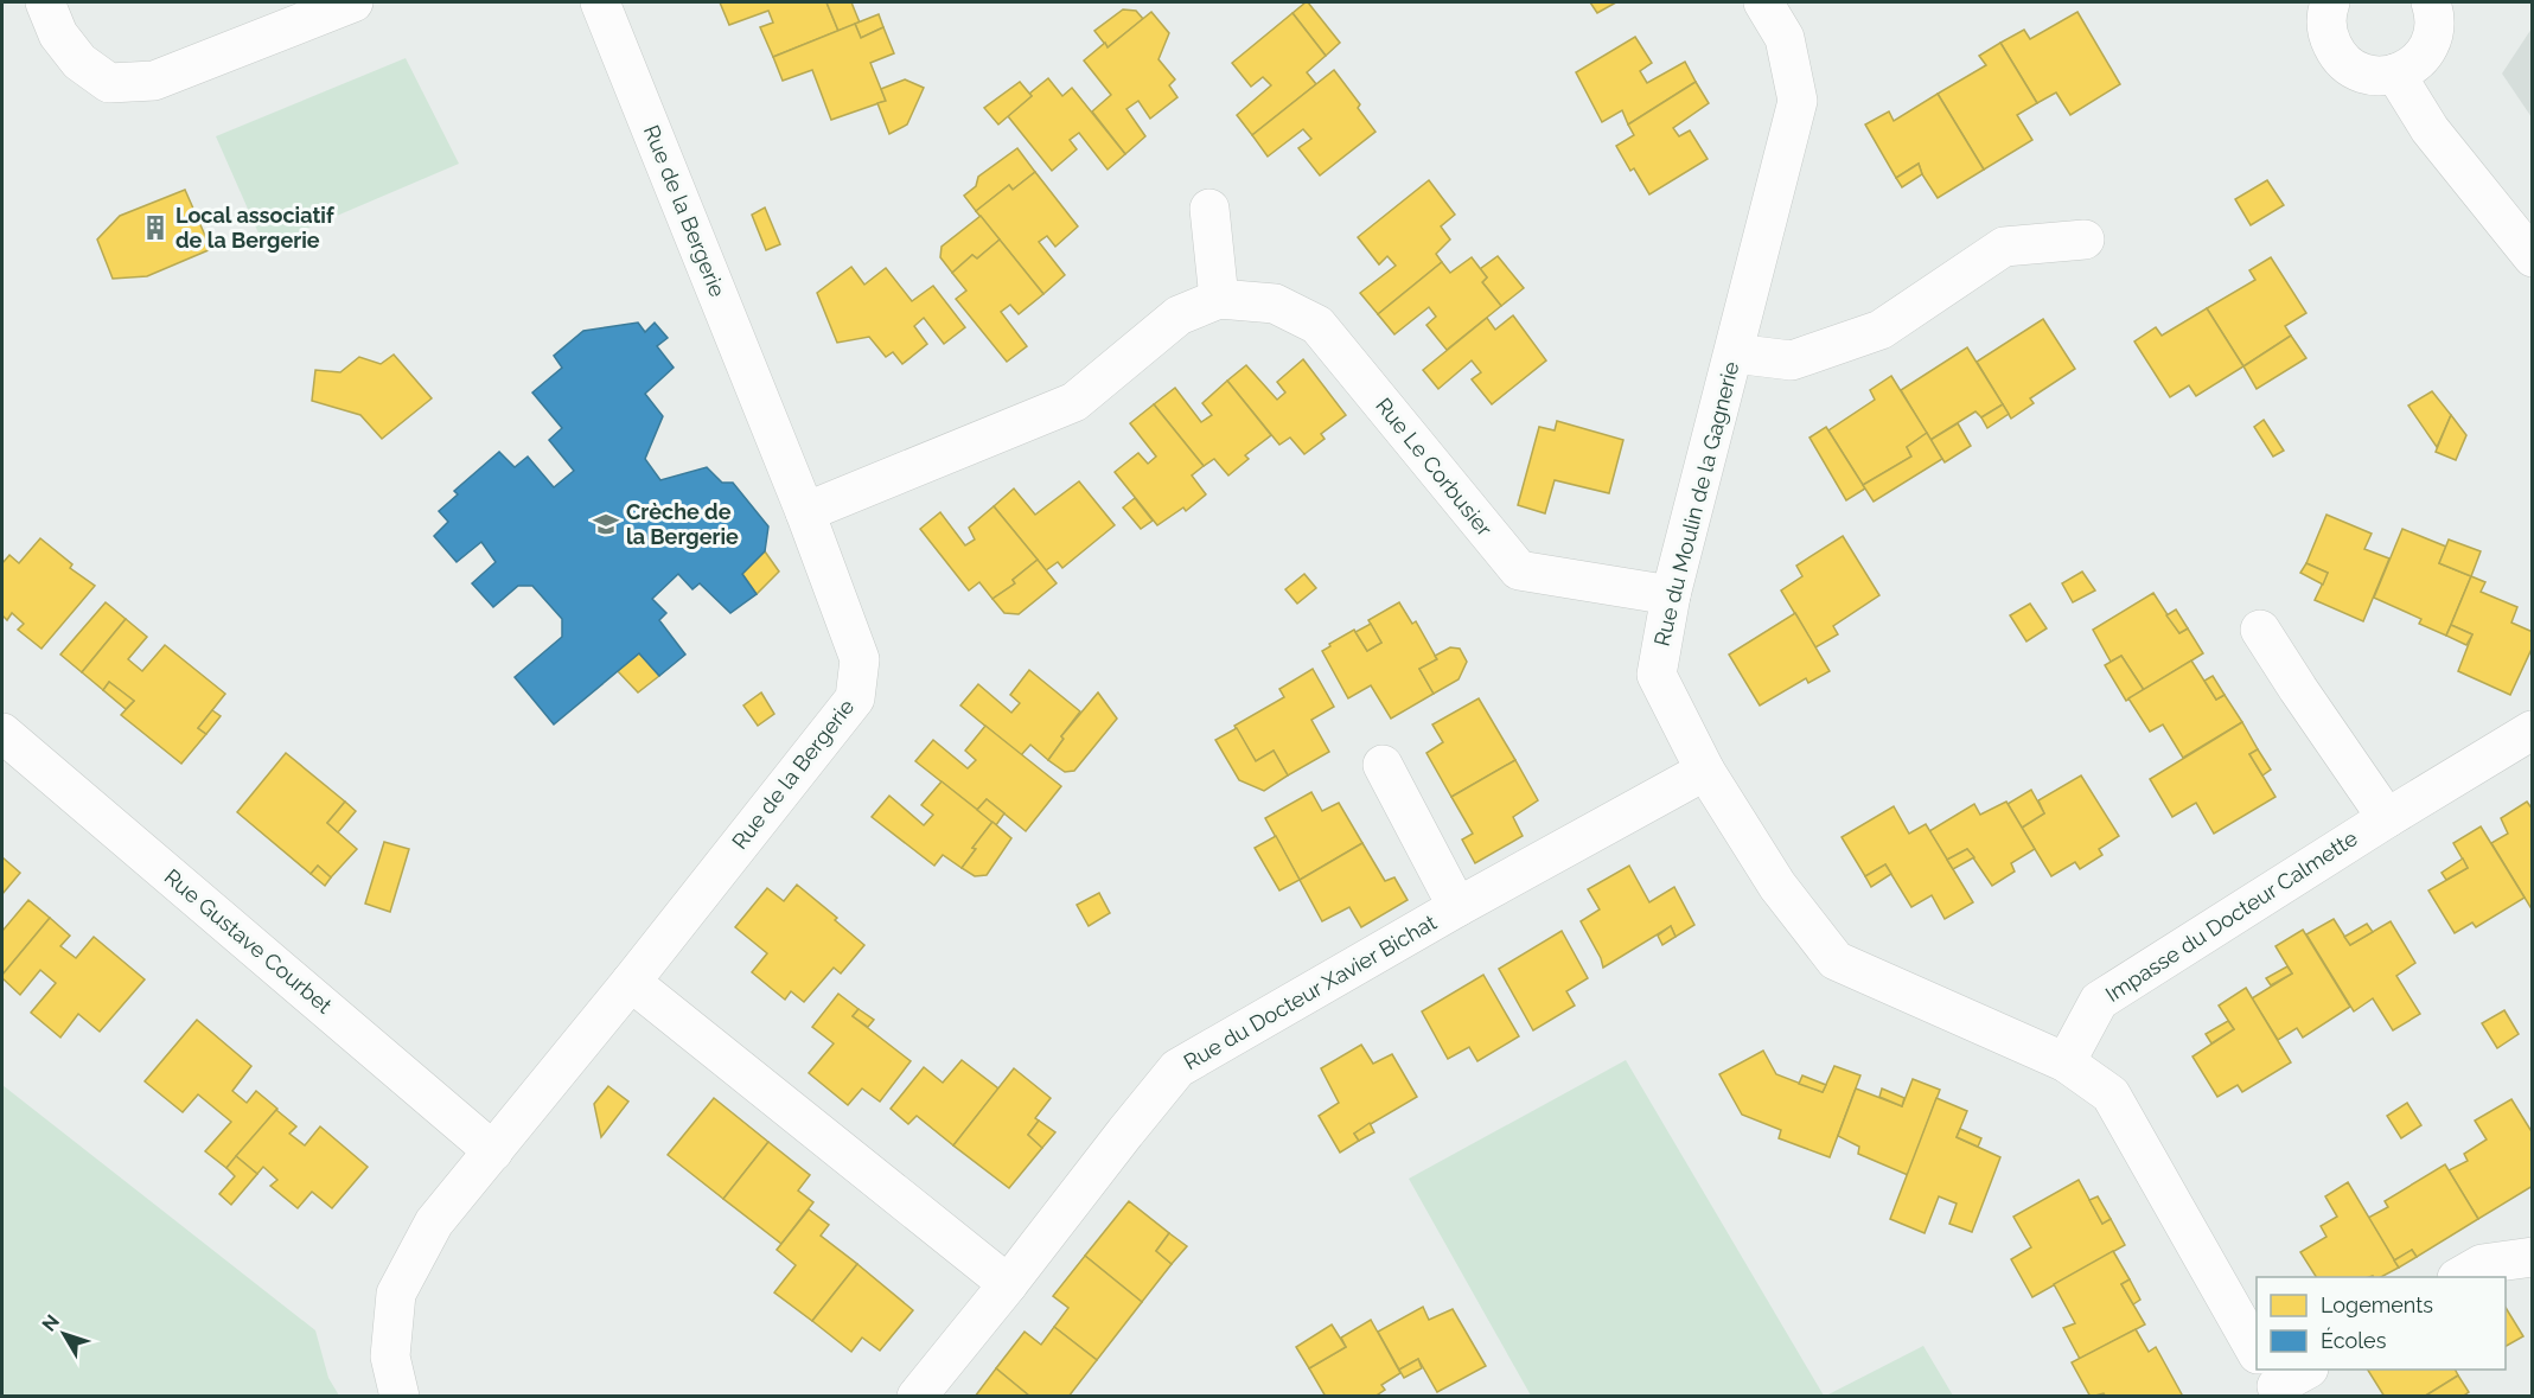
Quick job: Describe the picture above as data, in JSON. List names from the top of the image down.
{
  "streets": {
    "street": [
      "Rue de la Bergerie",
      "Rue Le Corbusier",
      "Rue du Moulin de la Gagnerie",
      "Impasse du Docteur Calmette",
      "Rue Gustave Courbet",
      "Rue du Docteur Xavier Bichat"
    ]
  },
  "crossings": [
    ["Rue de la Bergerie", "Rue Le Corbusier"],
    ["Rue de la Bergerie", "Rue Gustave Courbet"],
    ["Rue Le Corbusier", "Rue du Moulin de la Gagnerie"],
    ["Rue du Moulin de la Gagnerie", "Impasse du Docteur Calmette"],
    ["Rue du Moulin de la Gagnerie", "Rue du Docteur Xavier Bichat"]
  ],
  "places": {
    "building": ["Local associatif de la Bergerie"],
    "school or university": ["Crèche de la Bergerie"]
  },
  "legend": ["Logements", "Écoles"],
  "north": "top left"
}
